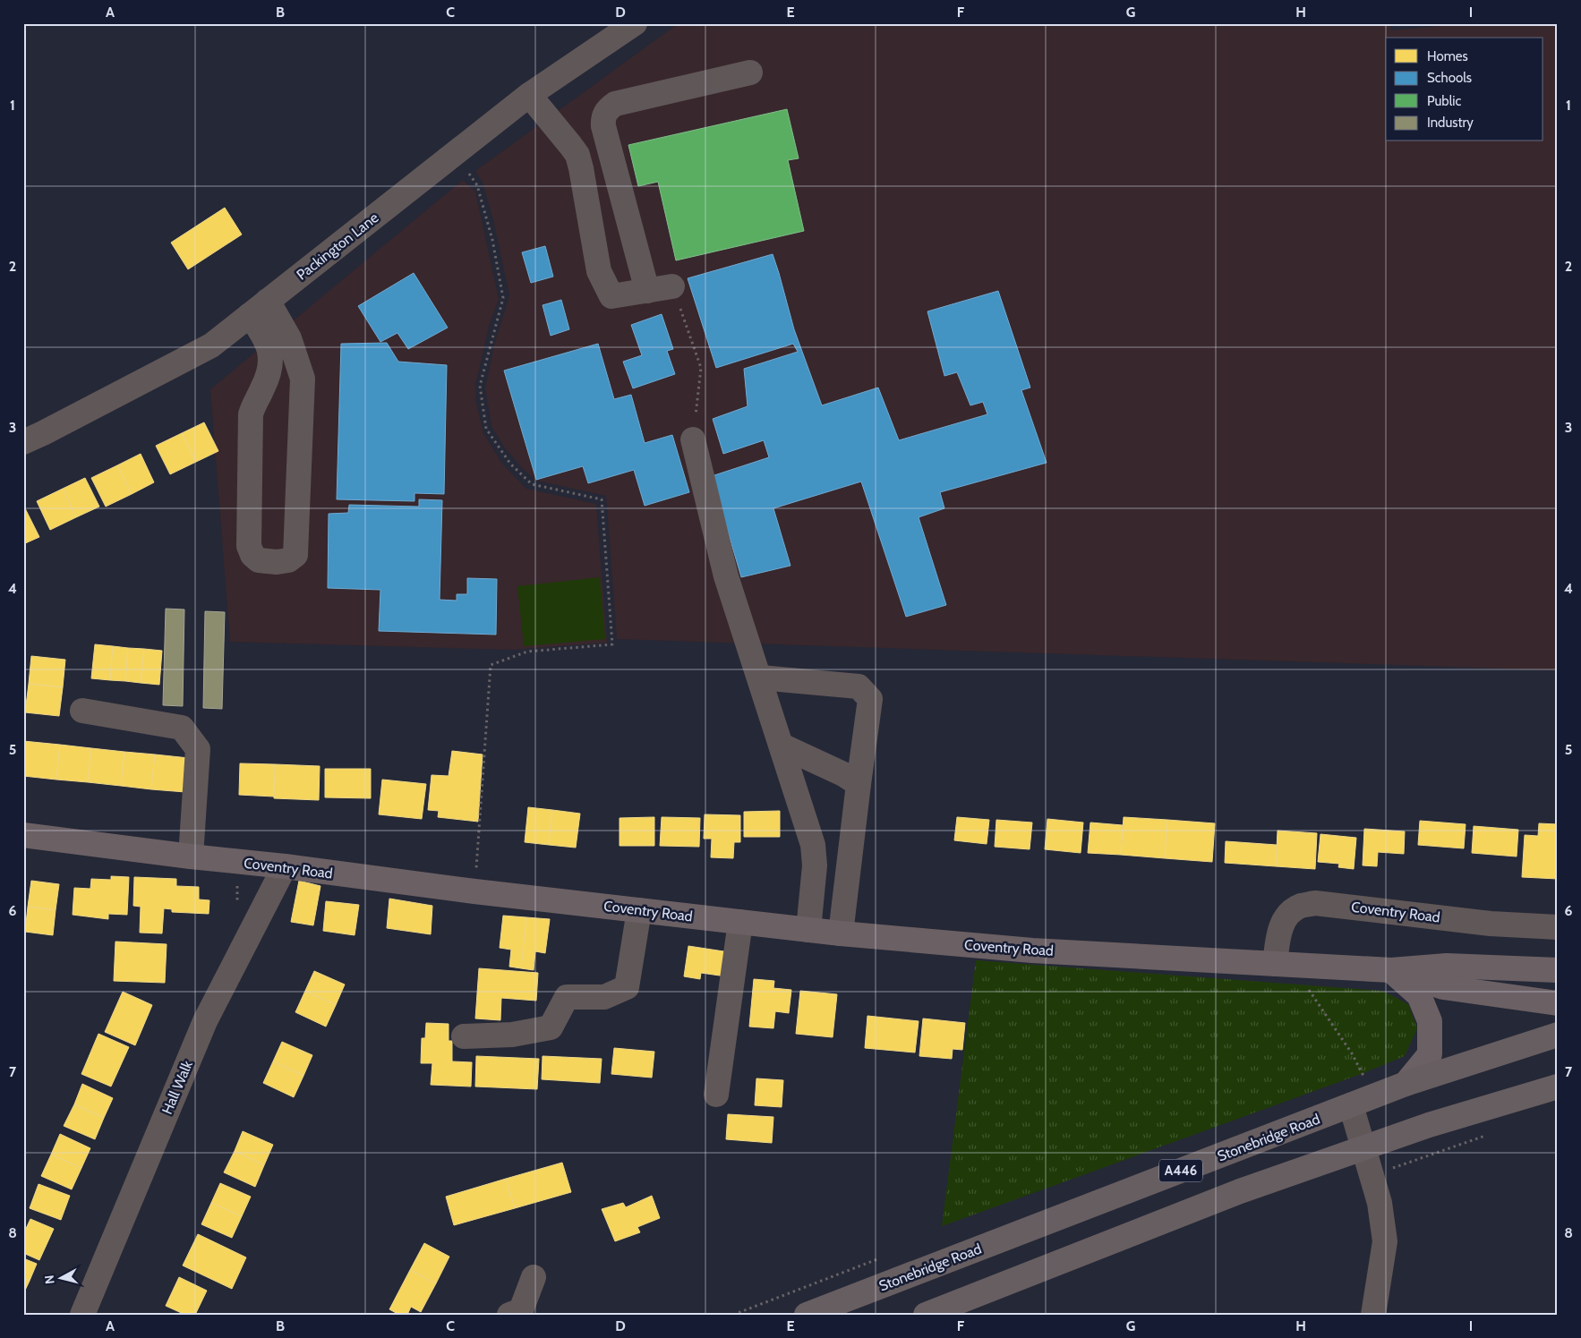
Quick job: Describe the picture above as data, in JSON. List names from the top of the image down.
{
  "streets": {
    "highway": ["Stonebridge Road", "A446"],
    "main road": ["Coventry Road"],
    "street": ["Packington Lane", "Hall Walk"]
  },
  "crossings": [
    ["Coventry Road", "Hall Walk"]
  ],
  "legend": [
    "Homes",
    "Schools",
    "Public",
    "Industry"
  ],
  "north": "left",
  "grid": {
    "columns": [
      "A",
      "B",
      "C",
      "D",
      "E",
      "F",
      "G",
      "H",
      "I"
    ],
    "rows": [
      "1",
      "2",
      "3",
      "4",
      "5",
      "6",
      "7",
      "8"
    ]
  }
}
